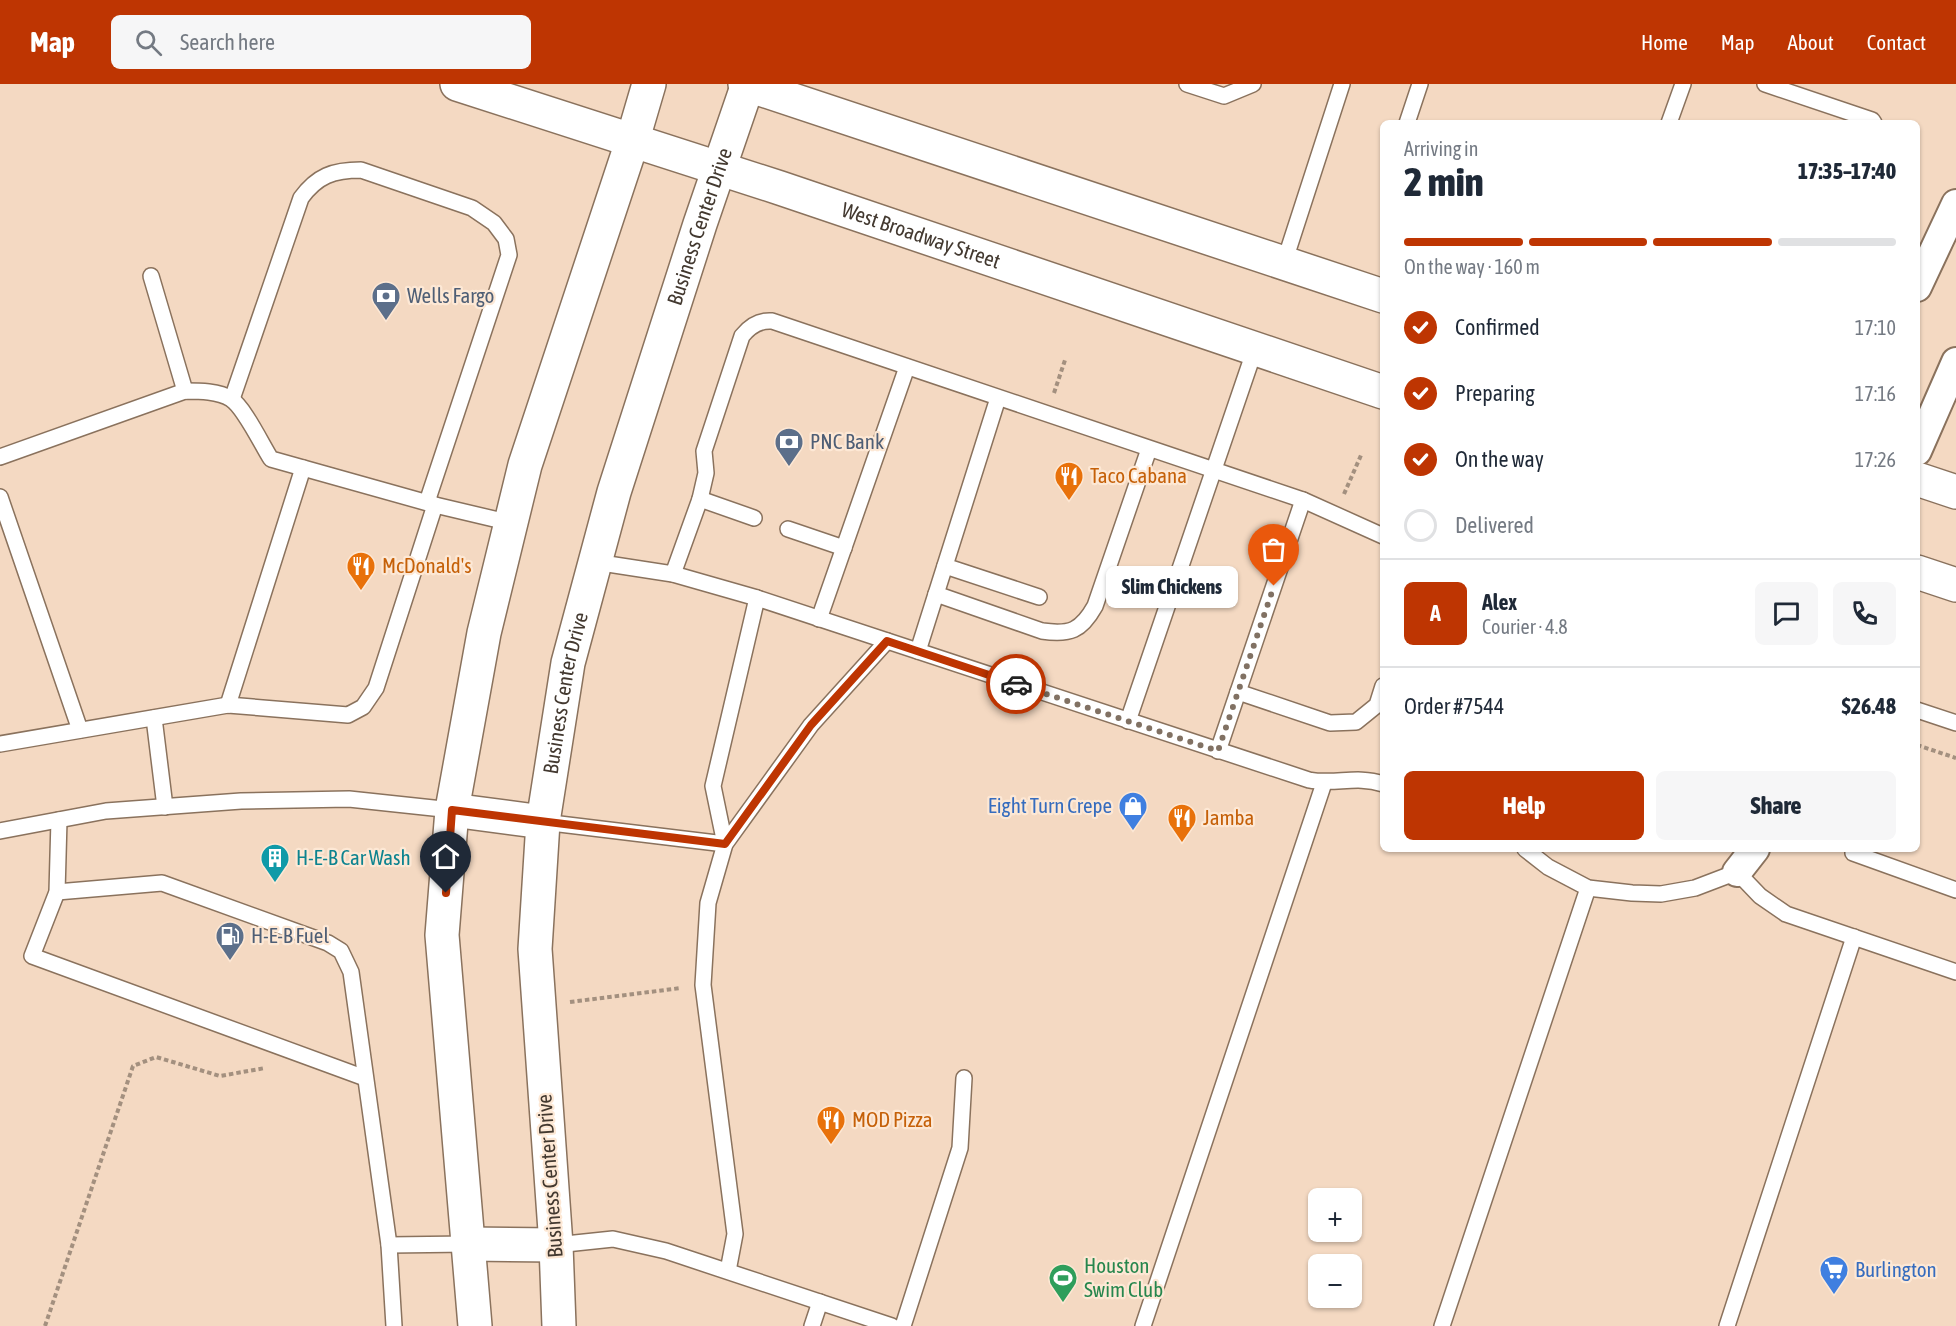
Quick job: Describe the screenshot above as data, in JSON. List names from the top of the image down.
{
  "streets": {
    "street": ["Business Center Drive", "West Broadway Street"]
  },
  "crossings": [
    ["Business Center Drive", "West Broadway Street"]
  ],
  "places": {
    "bank": ["Wells Fargo", "PNC Bank"],
    "restaurant": [
      "Taco Cabana",
      "McDonald's",
      "Jamba",
      "MOD Pizza"
    ],
    "other": ["Slim Chickens"],
    "shop": ["Eight Turn Crepe"],
    "building": ["H-E-B Car Wash"],
    "fuel station": ["H-E-B Fuel"],
    "supermarket": ["Burlington"],
    "sports": ["Houston Swim Club"]
  },
  "page": {
    "header": "Map",
    "search": "Search here",
    "nav": [
      "Home",
      "Map",
      "About",
      "Contact"
    ],
    "heading": ["2 min", "Arriving in", "17:35–17:40"],
    "panel": [
      "Alex",
      "Courier · 4.8",
      "Order #7544",
      "$26.48"
    ],
    "bar": "On the way · 160 m",
    "list": [
      ["Confirmed", "17:10"],
      ["Preparing", "17:16"],
      ["On the way", "17:26"],
      "Delivered"
    ],
    "bubble": "Slim Chickens",
    "round": "A",
    "buttons": ["Help", "Share"],
    "map_buttons": ["+", "−"]
  }
}
